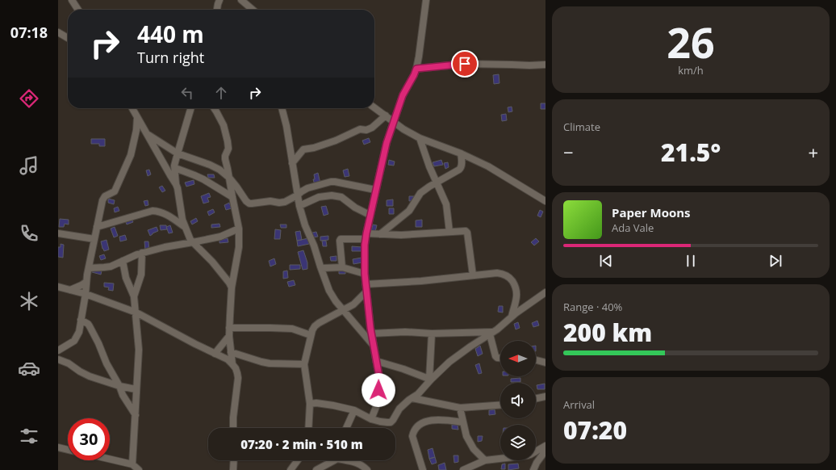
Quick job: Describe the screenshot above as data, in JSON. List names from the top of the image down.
{
  "north": "left",
  "page": {
    "tabs": "07:18",
    "tile": [
      ["26", "km/h"],
      "Climate",
      ["Range · 40%", "200 km"],
      ["Arrival", "07:20"]
    ],
    "turn": ["440 m", "Turn right"],
    "heat": ["−", "21.5°", "+"],
    "song": ["Paper Moons", "Ada Vale"],
    "limit": "30",
    "trip": "07:20 · 2 min · 510 m"
  }
}
